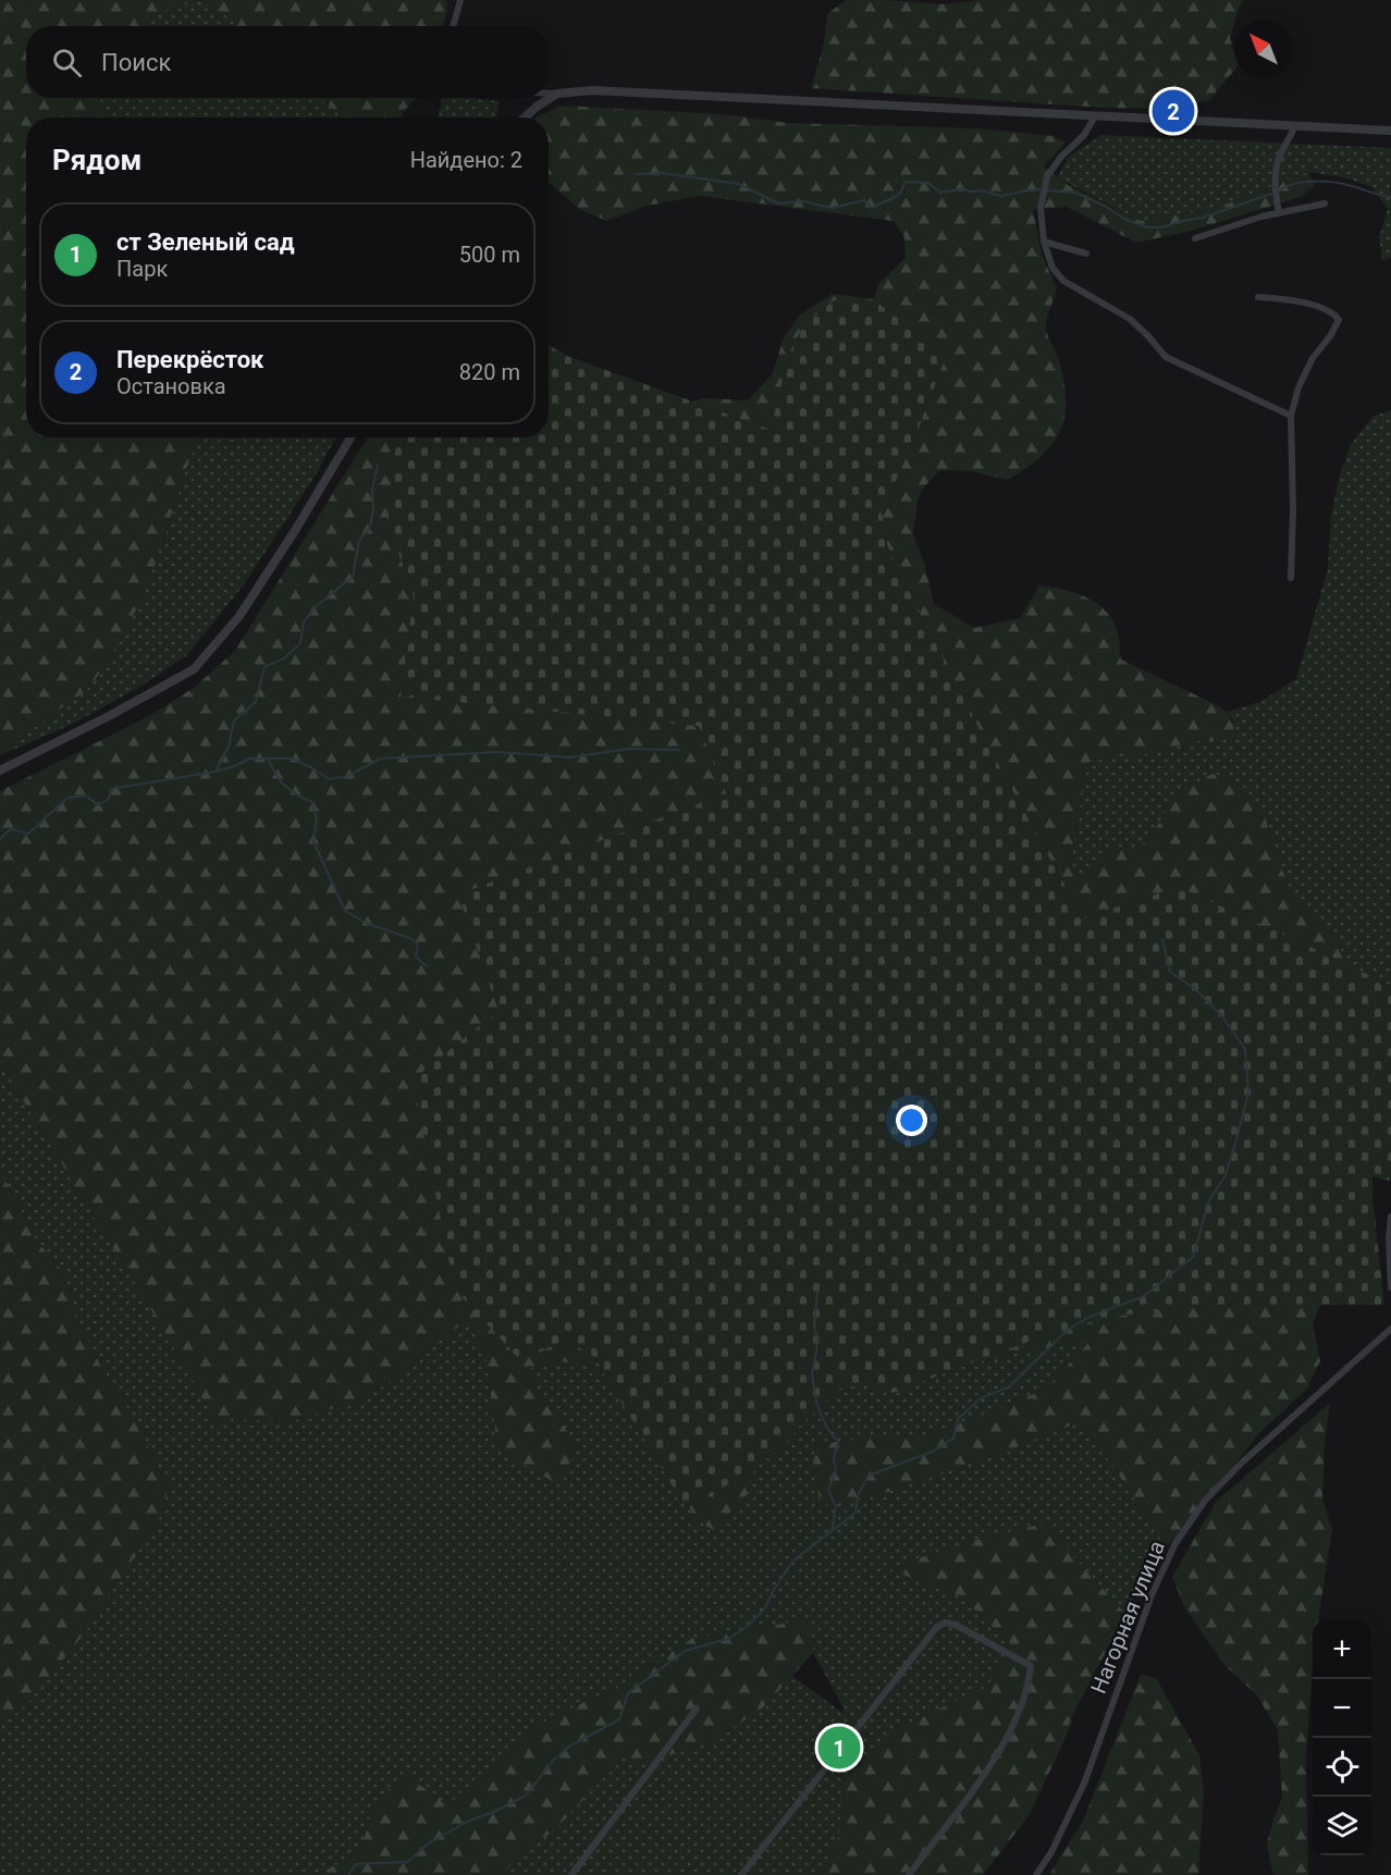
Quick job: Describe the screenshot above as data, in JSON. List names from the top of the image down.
{
  "streets": {
    "street": ["Нагорная улица"]
  },
  "north": "top left",
  "page": {
    "search": "Поиск",
    "pins": ["2", "1"],
    "heading": ["Рядом", "Найдено: 2"],
    "list": [
      {
        "mark": "1",
        "name": "ст Зеленый сад",
        "note": "Парк",
        "value": "500 m"
      },
      {
        "mark": "2",
        "name": "Перекрёсток",
        "note": "Остановка",
        "value": "820 m"
      }
    ],
    "map_buttons": ["+", "−"]
  }
}
